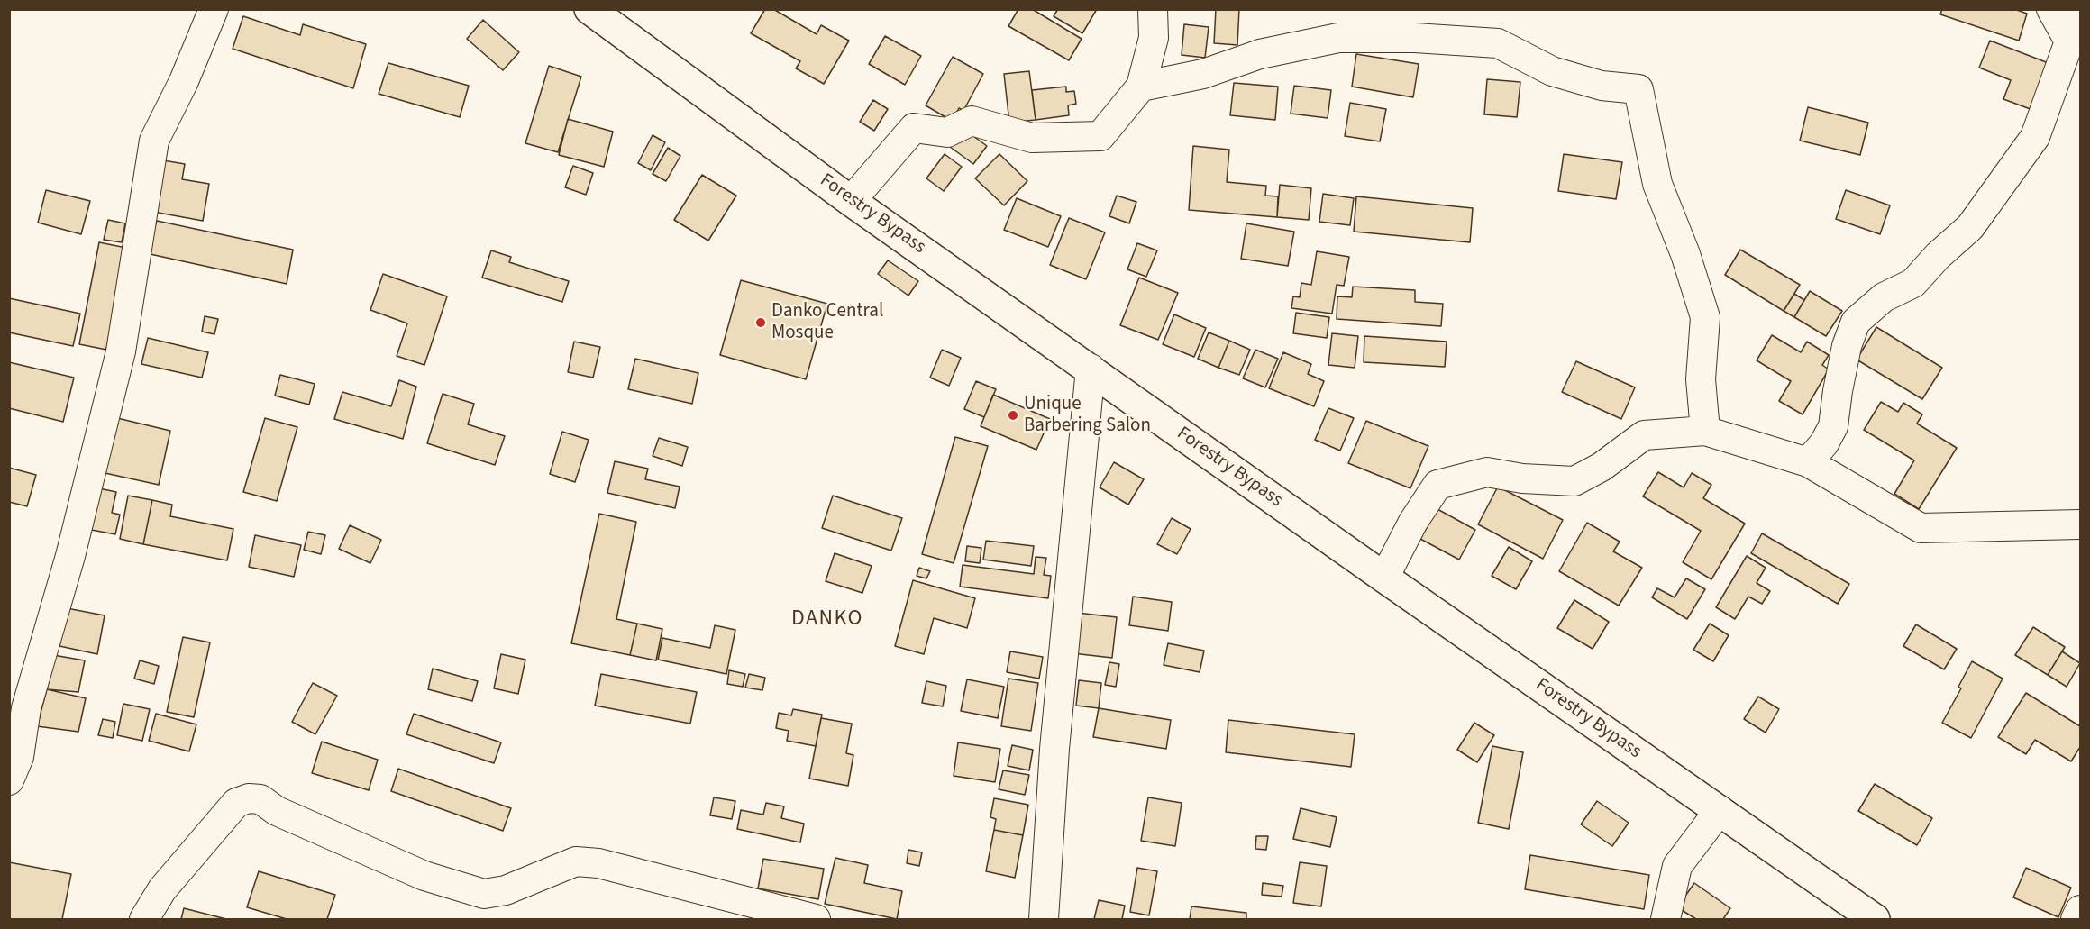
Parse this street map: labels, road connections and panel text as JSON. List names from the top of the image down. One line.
{"streets":{"street":["Forestry Bypass"]},"districts":["DANKO"],"places":["Danko Central Mosque","Unique Barbering Salon"]}
